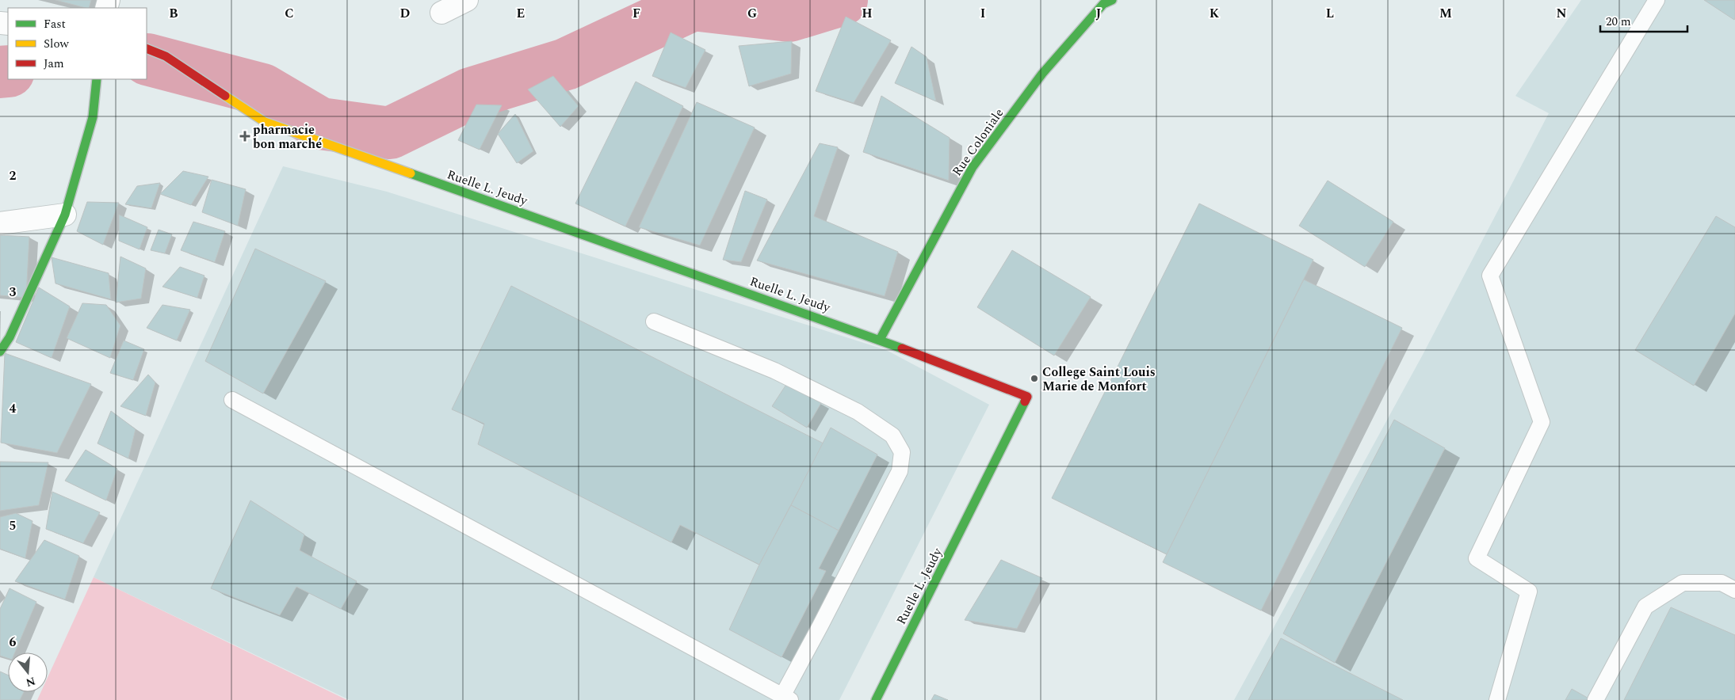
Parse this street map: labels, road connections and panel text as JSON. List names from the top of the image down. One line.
{"streets":{"street":["Rue Coloniale","Ruelle L. Jeudy"]},"crossings":[["Rue Coloniale","Ruelle L. Jeudy"]],"places":{"health":["pharmacie bon marché"],"other":["College Saint Louis Marie de Monfort"]},"legend":["Fast","Slow","Jam"],"scale_bar":"20 m","north":"bottom","grid":{"columns":["B","C","D","E","F","G","H","I","J","K","L","M","N"],"rows":["2","3","4","5","6"]}}
